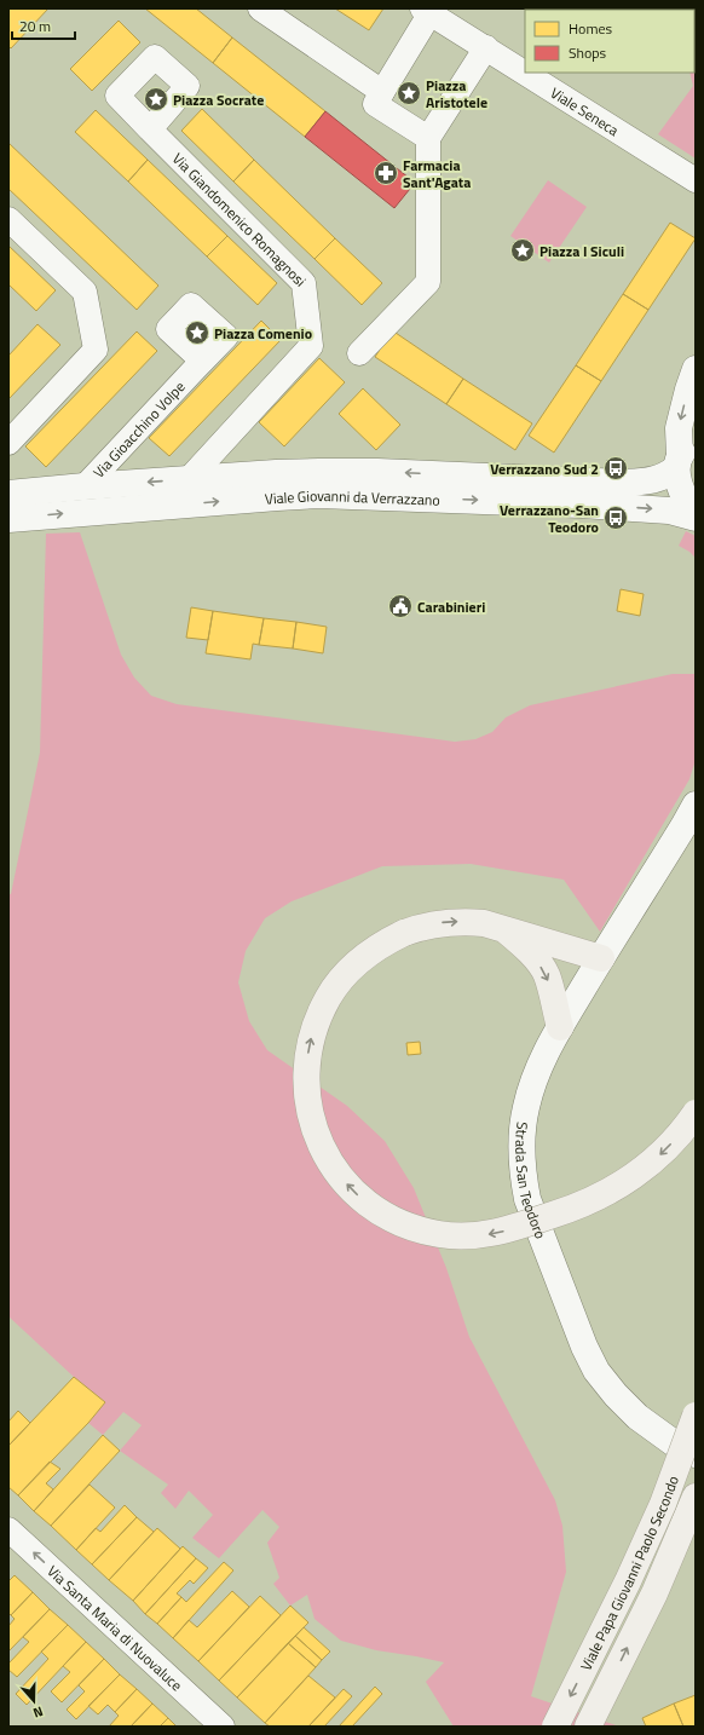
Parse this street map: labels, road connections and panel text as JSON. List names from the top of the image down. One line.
{"streets":{"main road":["Viale Giovanni da Verrazzano","Strada San Teodoro","Viale Papa Giovanni Paolo Secondo"],"street":["Viale Seneca","Via Giandomenico Romagnosi","Via Gioacchino Volpe","Via Santa Maria di Nuovaluce"]},"crossings":[["Via Giandomenico Romagnosi","Viale Giovanni da Verrazzano"],["Via Gioacchino Volpe","Viale Giovanni da Verrazzano"]],"one_way":["Via Santa Maria di Nuovaluce"],"places":{"place":["Piazza Aristotele","Piazza Socrate","Piazza I Siculi","Piazza Comenio"],"pharmacy":["Farmacia Sant'Agata"],"bus stop":["Verrazzano Sud 2","Verrazzano-San Teodoro"],"public building":["Carabinieri"]},"legend":["Homes","Shops"],"scale_bar":"20 m","north":"bottom"}
